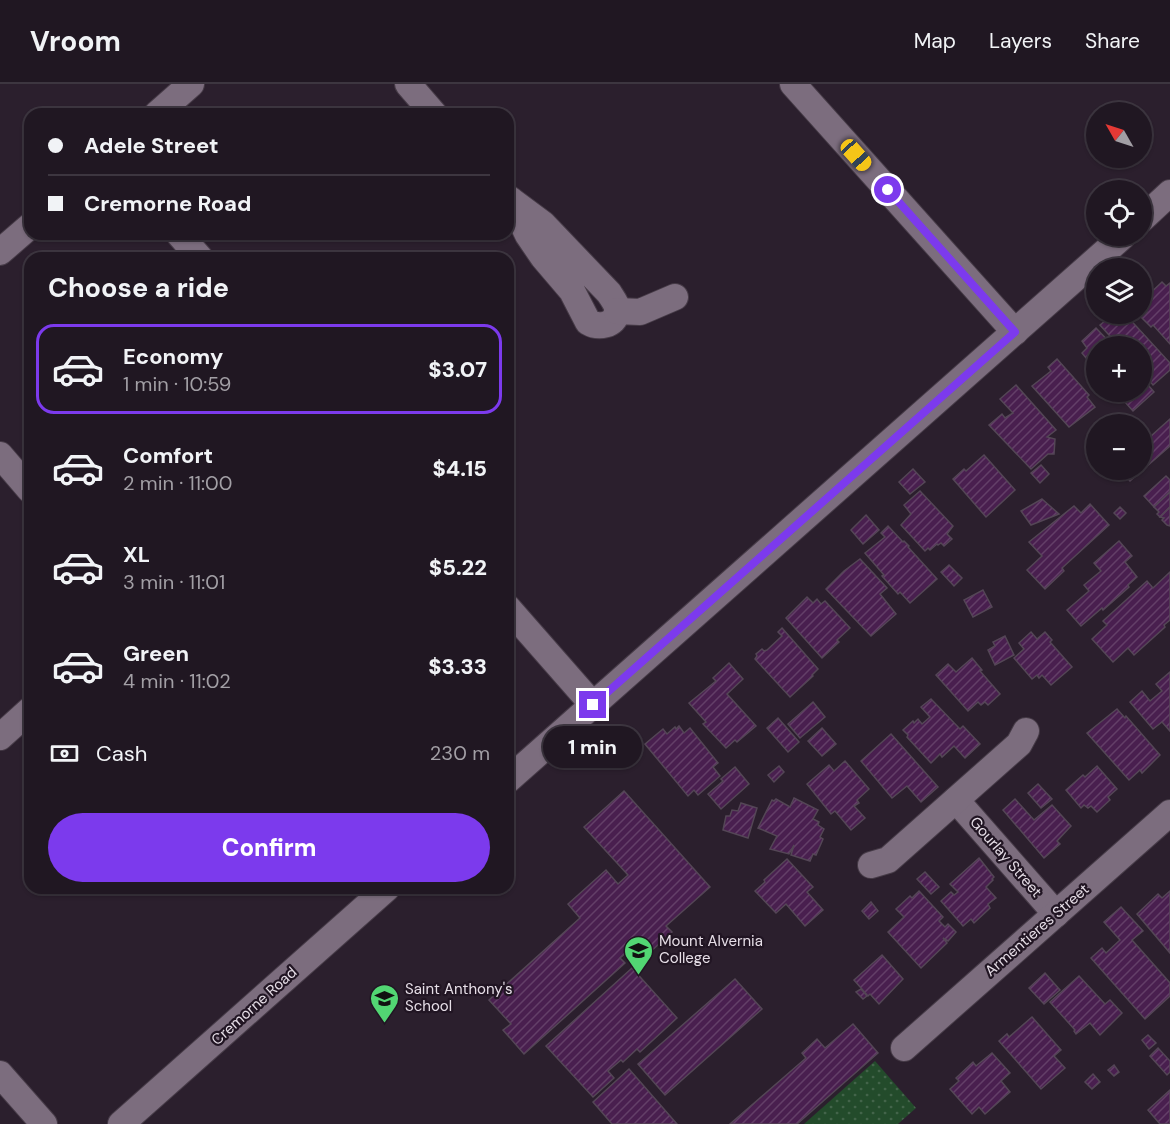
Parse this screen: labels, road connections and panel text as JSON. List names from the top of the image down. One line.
{"streets":{"street":["Gourlay Street","Armentieres Street","Cremorne Road"]},"crossings":[["Gourlay Street","Armentieres Street"]],"places":{"school or university":["Mount Alvernia College","Saint Anthony's School"]},"north":"top left","page":{"header":"Vroom","nav":["Map","Layers","Share"],"map_buttons":["+","−"],"banner":["Adele Street","Cremorne Road"],"heading":"Choose a ride","list":[{"name":"Economy","note":"1 min · 10:59","value":"$3.07"},{"name":"Comfort","note":"2 min · 11:00","value":"$4.15"},{"name":"XL","note":"3 min · 11:01","value":"$5.22"},{"name":"Green","note":"4 min · 11:02","value":"$3.33"}],"pay":["Cash","230 m"],"bubble":"1 min","buttons":"Confirm"}}
